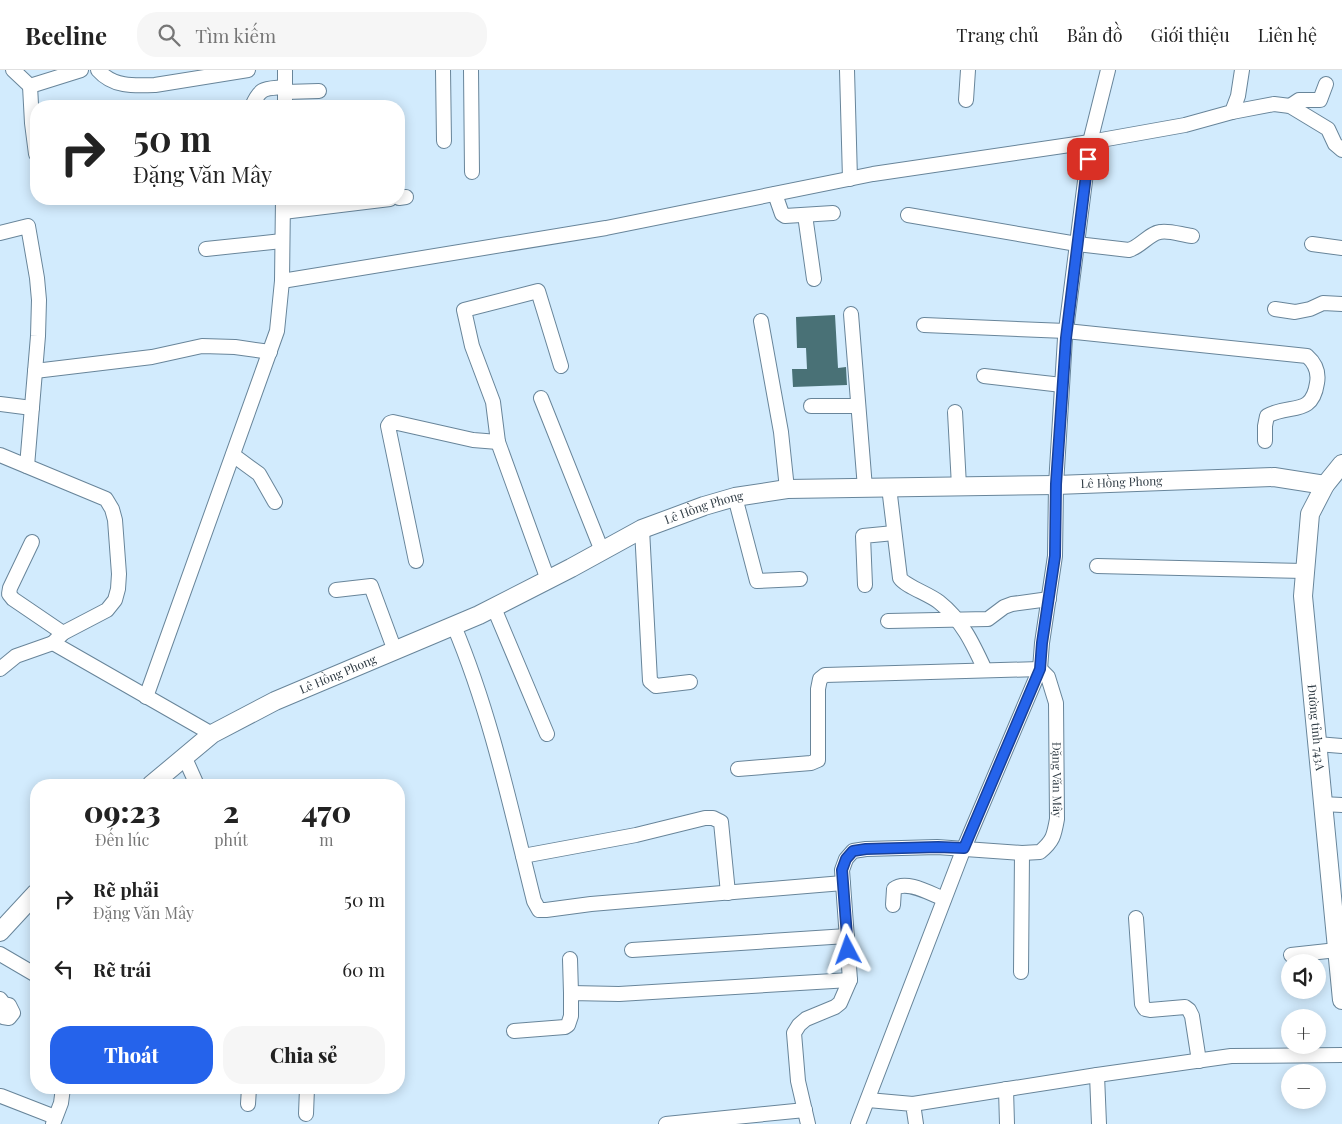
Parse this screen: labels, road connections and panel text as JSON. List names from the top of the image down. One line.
{"streets":{"main road":["Lê Hồng Phong","Đường tỉnh 743A"],"street":["Đặng Văn Mây"]},"crossings":[["Lê Hồng Phong","Đường tỉnh 743A"]],"page":{"header":"Beeline","search":"Tìm kiếm","nav":["Trang chủ","Bản đồ","Giới thiệu","Liên hệ"],"turn":["50 m","Đặng Văn Mây"],"eta":["09:23","Đến lúc","2","phút","470","m"],"list":[{"name":"Rẽ phải","note":"Đặng Văn Mây","value":"50 m"},{"name":"Rẽ trái","value":"60 m"}],"map_buttons":["+","−"],"buttons":["Thoát","Chia sẻ"]}}
